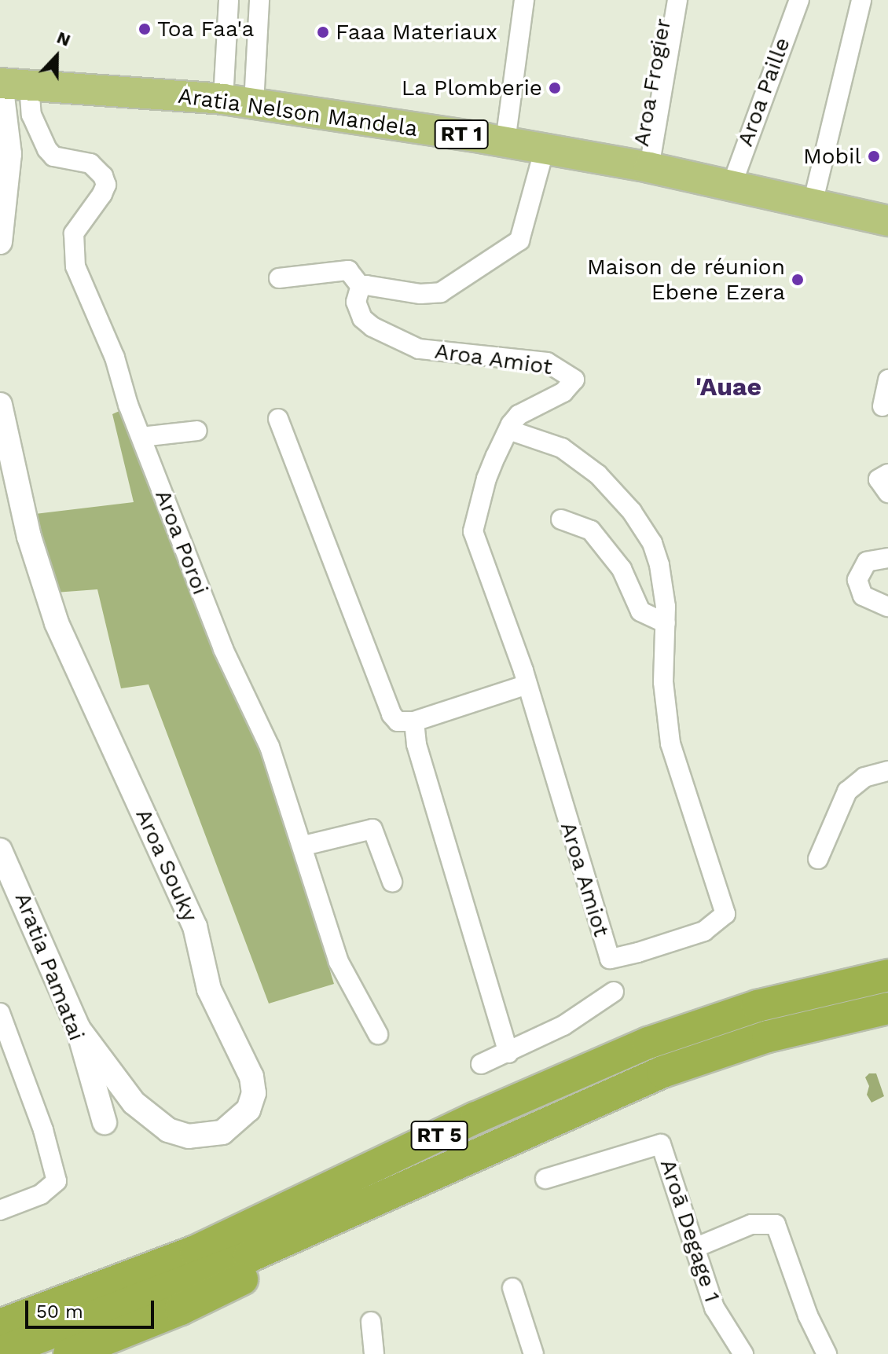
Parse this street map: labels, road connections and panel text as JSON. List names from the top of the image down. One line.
{"streets":{"highway":["RT 5"],"main road":["Aratia Nelson Mandela","RT 1"],"street":["Aroa Frogier","Aroa Paille","Aroa Amiot","Aroa Poroi","Aroa Souky","Aratia Pamatai","Aroā Degage 1"]},"crossings":[["Aroa Frogier","Aratia Nelson Mandela"],["Aroa Paille","Aratia Nelson Mandela"],["Aratia Nelson Mandela","Aroa Poroi"],["Aroa Souky","Aratia Pamatai"]],"districts":["'Auae"],"places":["Toa Faa'a","Faaa Materiaux","La Plomberie","Mobil","Maison de réunion Ebene Ezera"],"scale_bar":"50 m","north":"top"}
